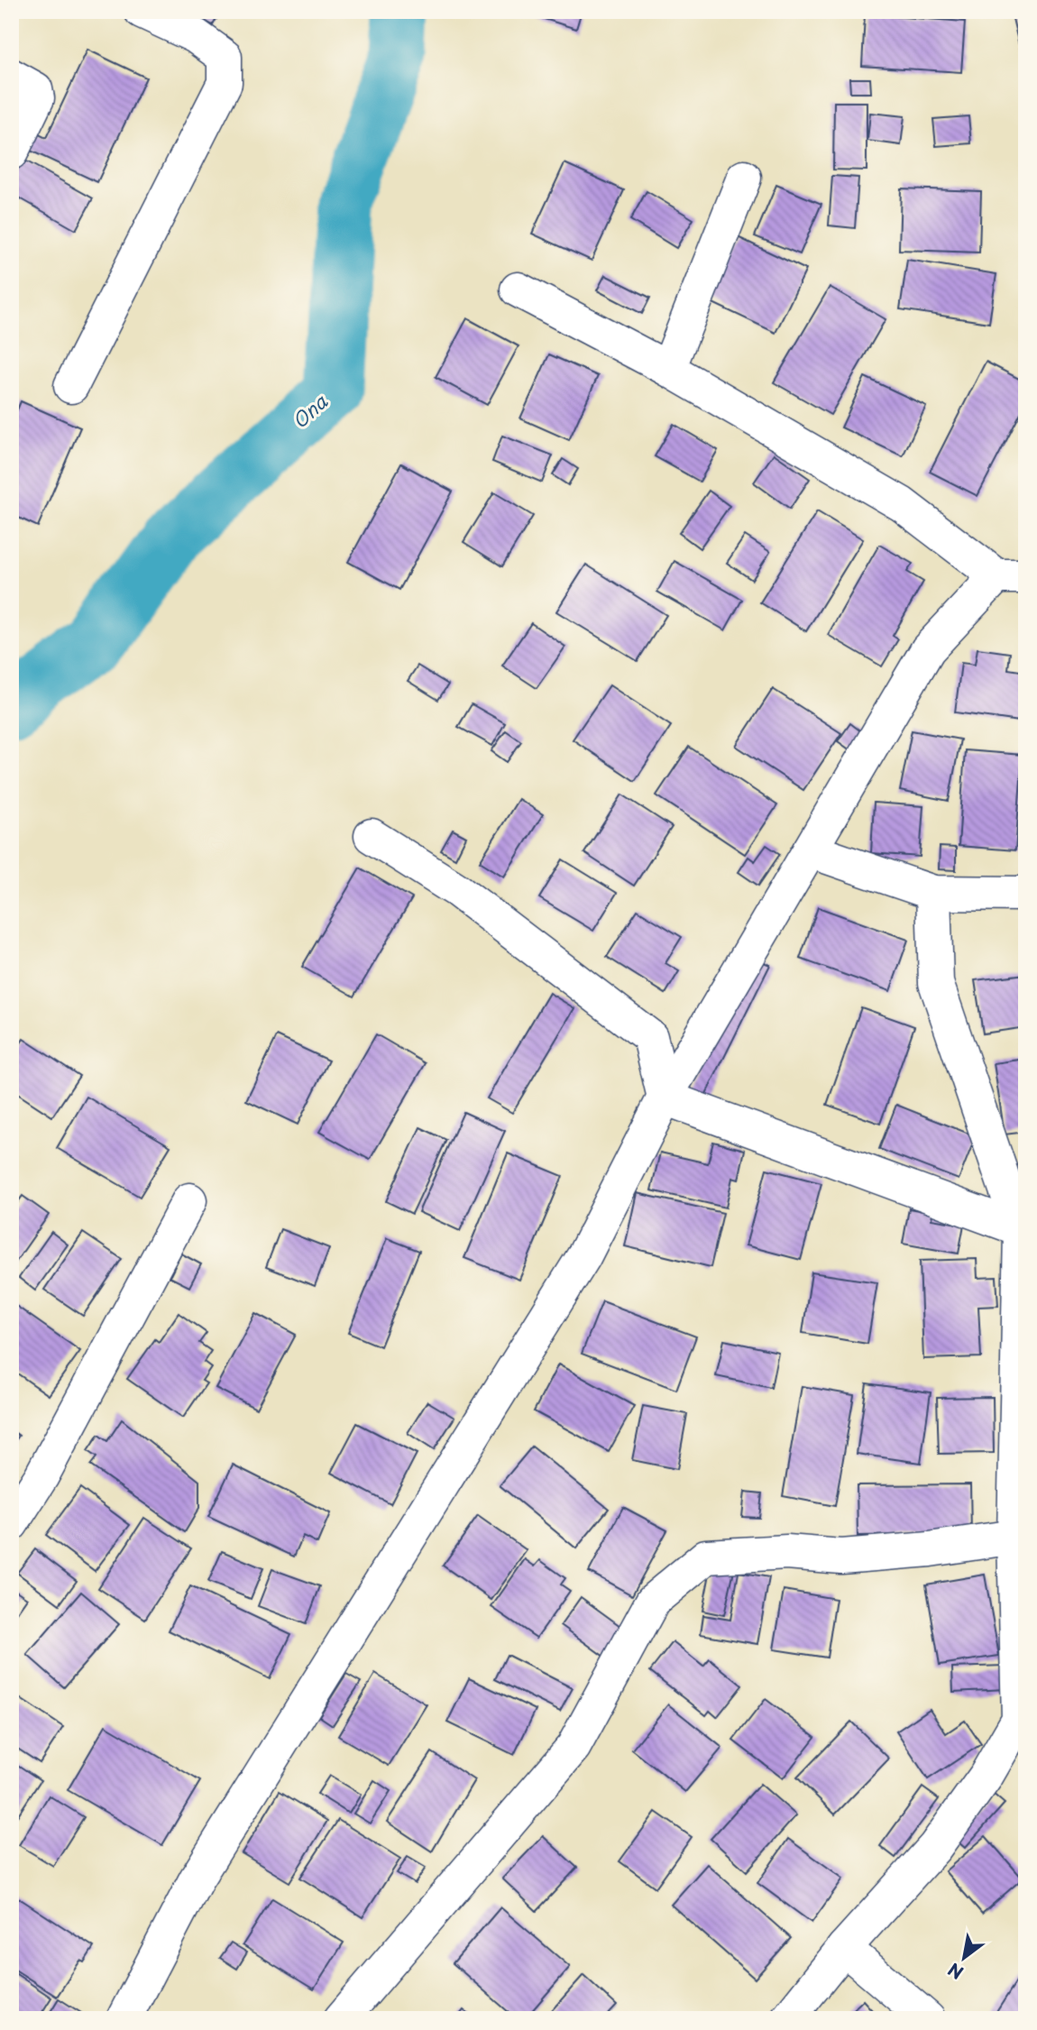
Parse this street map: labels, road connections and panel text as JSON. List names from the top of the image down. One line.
{"water":["Ona"],"north":"bottom left"}
